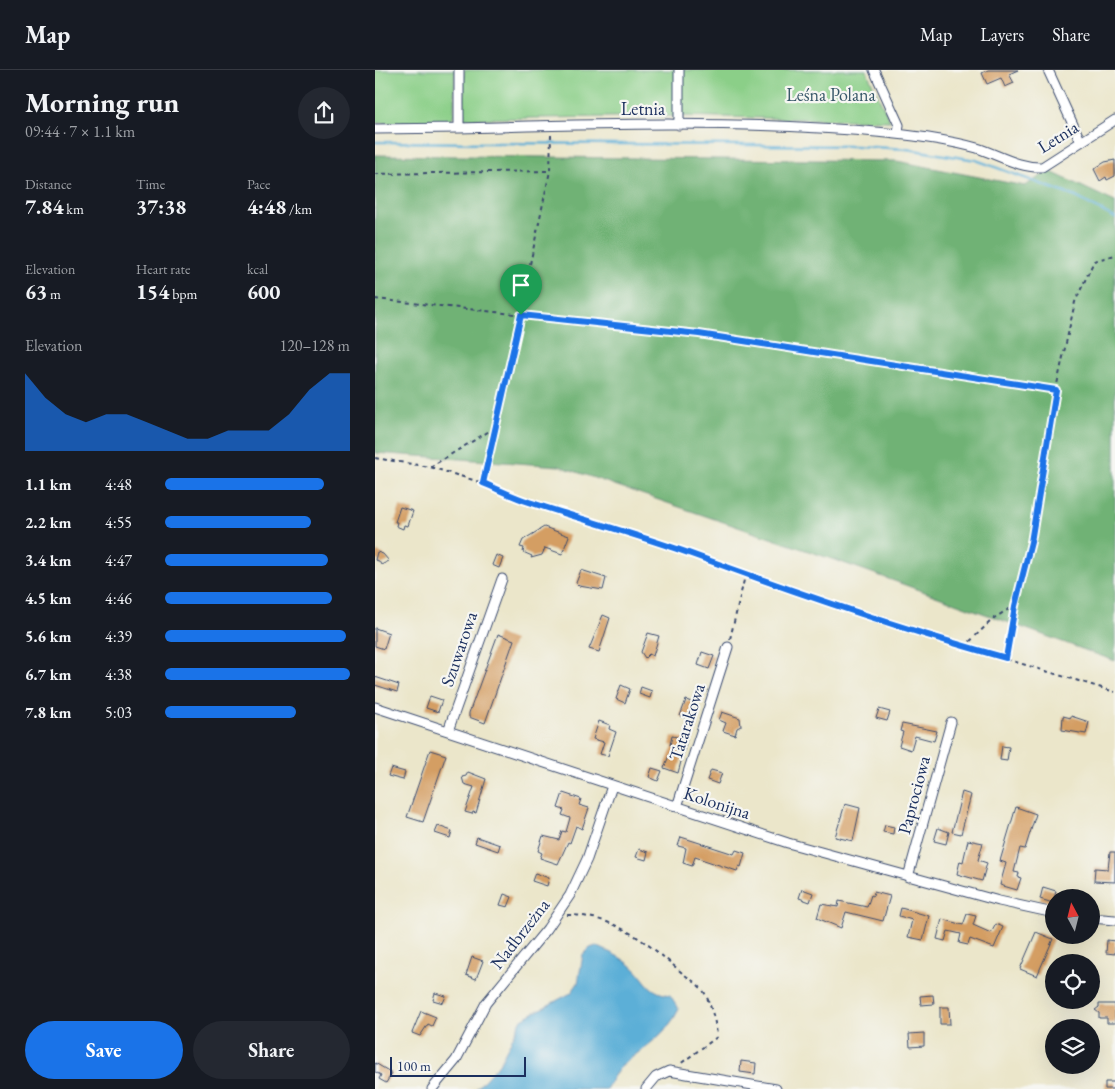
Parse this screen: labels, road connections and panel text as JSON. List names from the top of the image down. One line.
{"streets":{"street":["Letnia","Szuwarowa","Tatarakowa","Paprociowa","Kolonijna","Nadbrzeżna"]},"crossings":[["Szuwarowa","Kolonijna"],["Tatarakowa","Kolonijna"],["Paprociowa","Kolonijna"],["Kolonijna","Nadbrzeżna"]],"parks":["Leśna Polana"],"scale_bar":"100 m","north":"top","page":{"header":"Map","nav":["Map","Layers","Share"],"heading":["Morning run","09:44 · 7 × 1.1 km"],"stats":[["Distance","7.84 km"],["Time","37:38"],["Pace","4:48 /km"],["Elevation","63 m"],["Heart rate","154 bpm"],["kcal","600"]],"chart":["Elevation","120–128 m"],"list":[{"name":"1.1 km","note":"4:48"},{"name":"2.2 km","note":"4:55"},{"name":"3.4 km","note":"4:47"},{"name":"4.5 km","note":"4:46"},{"name":"5.6 km","note":"4:39"},{"name":"6.7 km","note":"4:38"},{"name":"7.8 km","note":"5:03"}],"buttons":["Save","Share"],"scale":"100 m"}}
